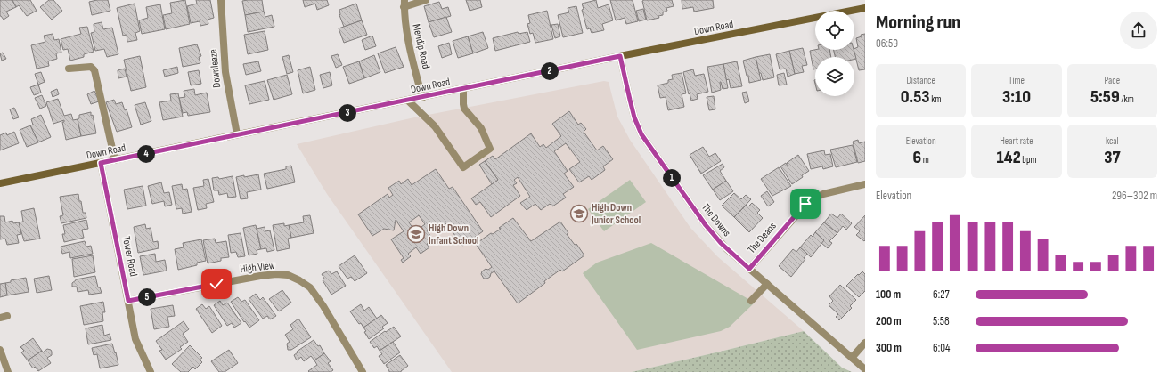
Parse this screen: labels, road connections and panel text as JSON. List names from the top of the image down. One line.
{"streets":{"street":["Down Road","Mendip Road","Downleaze","The Downs","The Deans","Tower Road","High View"]},"crossings":[["Down Road","Mendip Road"],["Down Road","Downleaze"],["Down Road","The Downs"],["Down Road","Tower Road"],["The Downs","The Deans"],["Tower Road","High View"]],"places":{"school or university":["High Down Junior School","High Down Infant School"]},"page":{"heading":["Morning run","06:59"],"stats":[["Distance","0.53 km"],["Time","3:10"],["Pace","5:59 /km"],["Elevation","6 m"],["Heart rate","142 bpm"],["kcal","37"]],"pins":["2","3","4","1","5"],"chart":["Elevation","296–302 m"],"list":[{"name":"100 m","note":"6:27"},{"name":"200 m","note":"5:58"},{"name":"300 m","note":"6:04"}]}}
